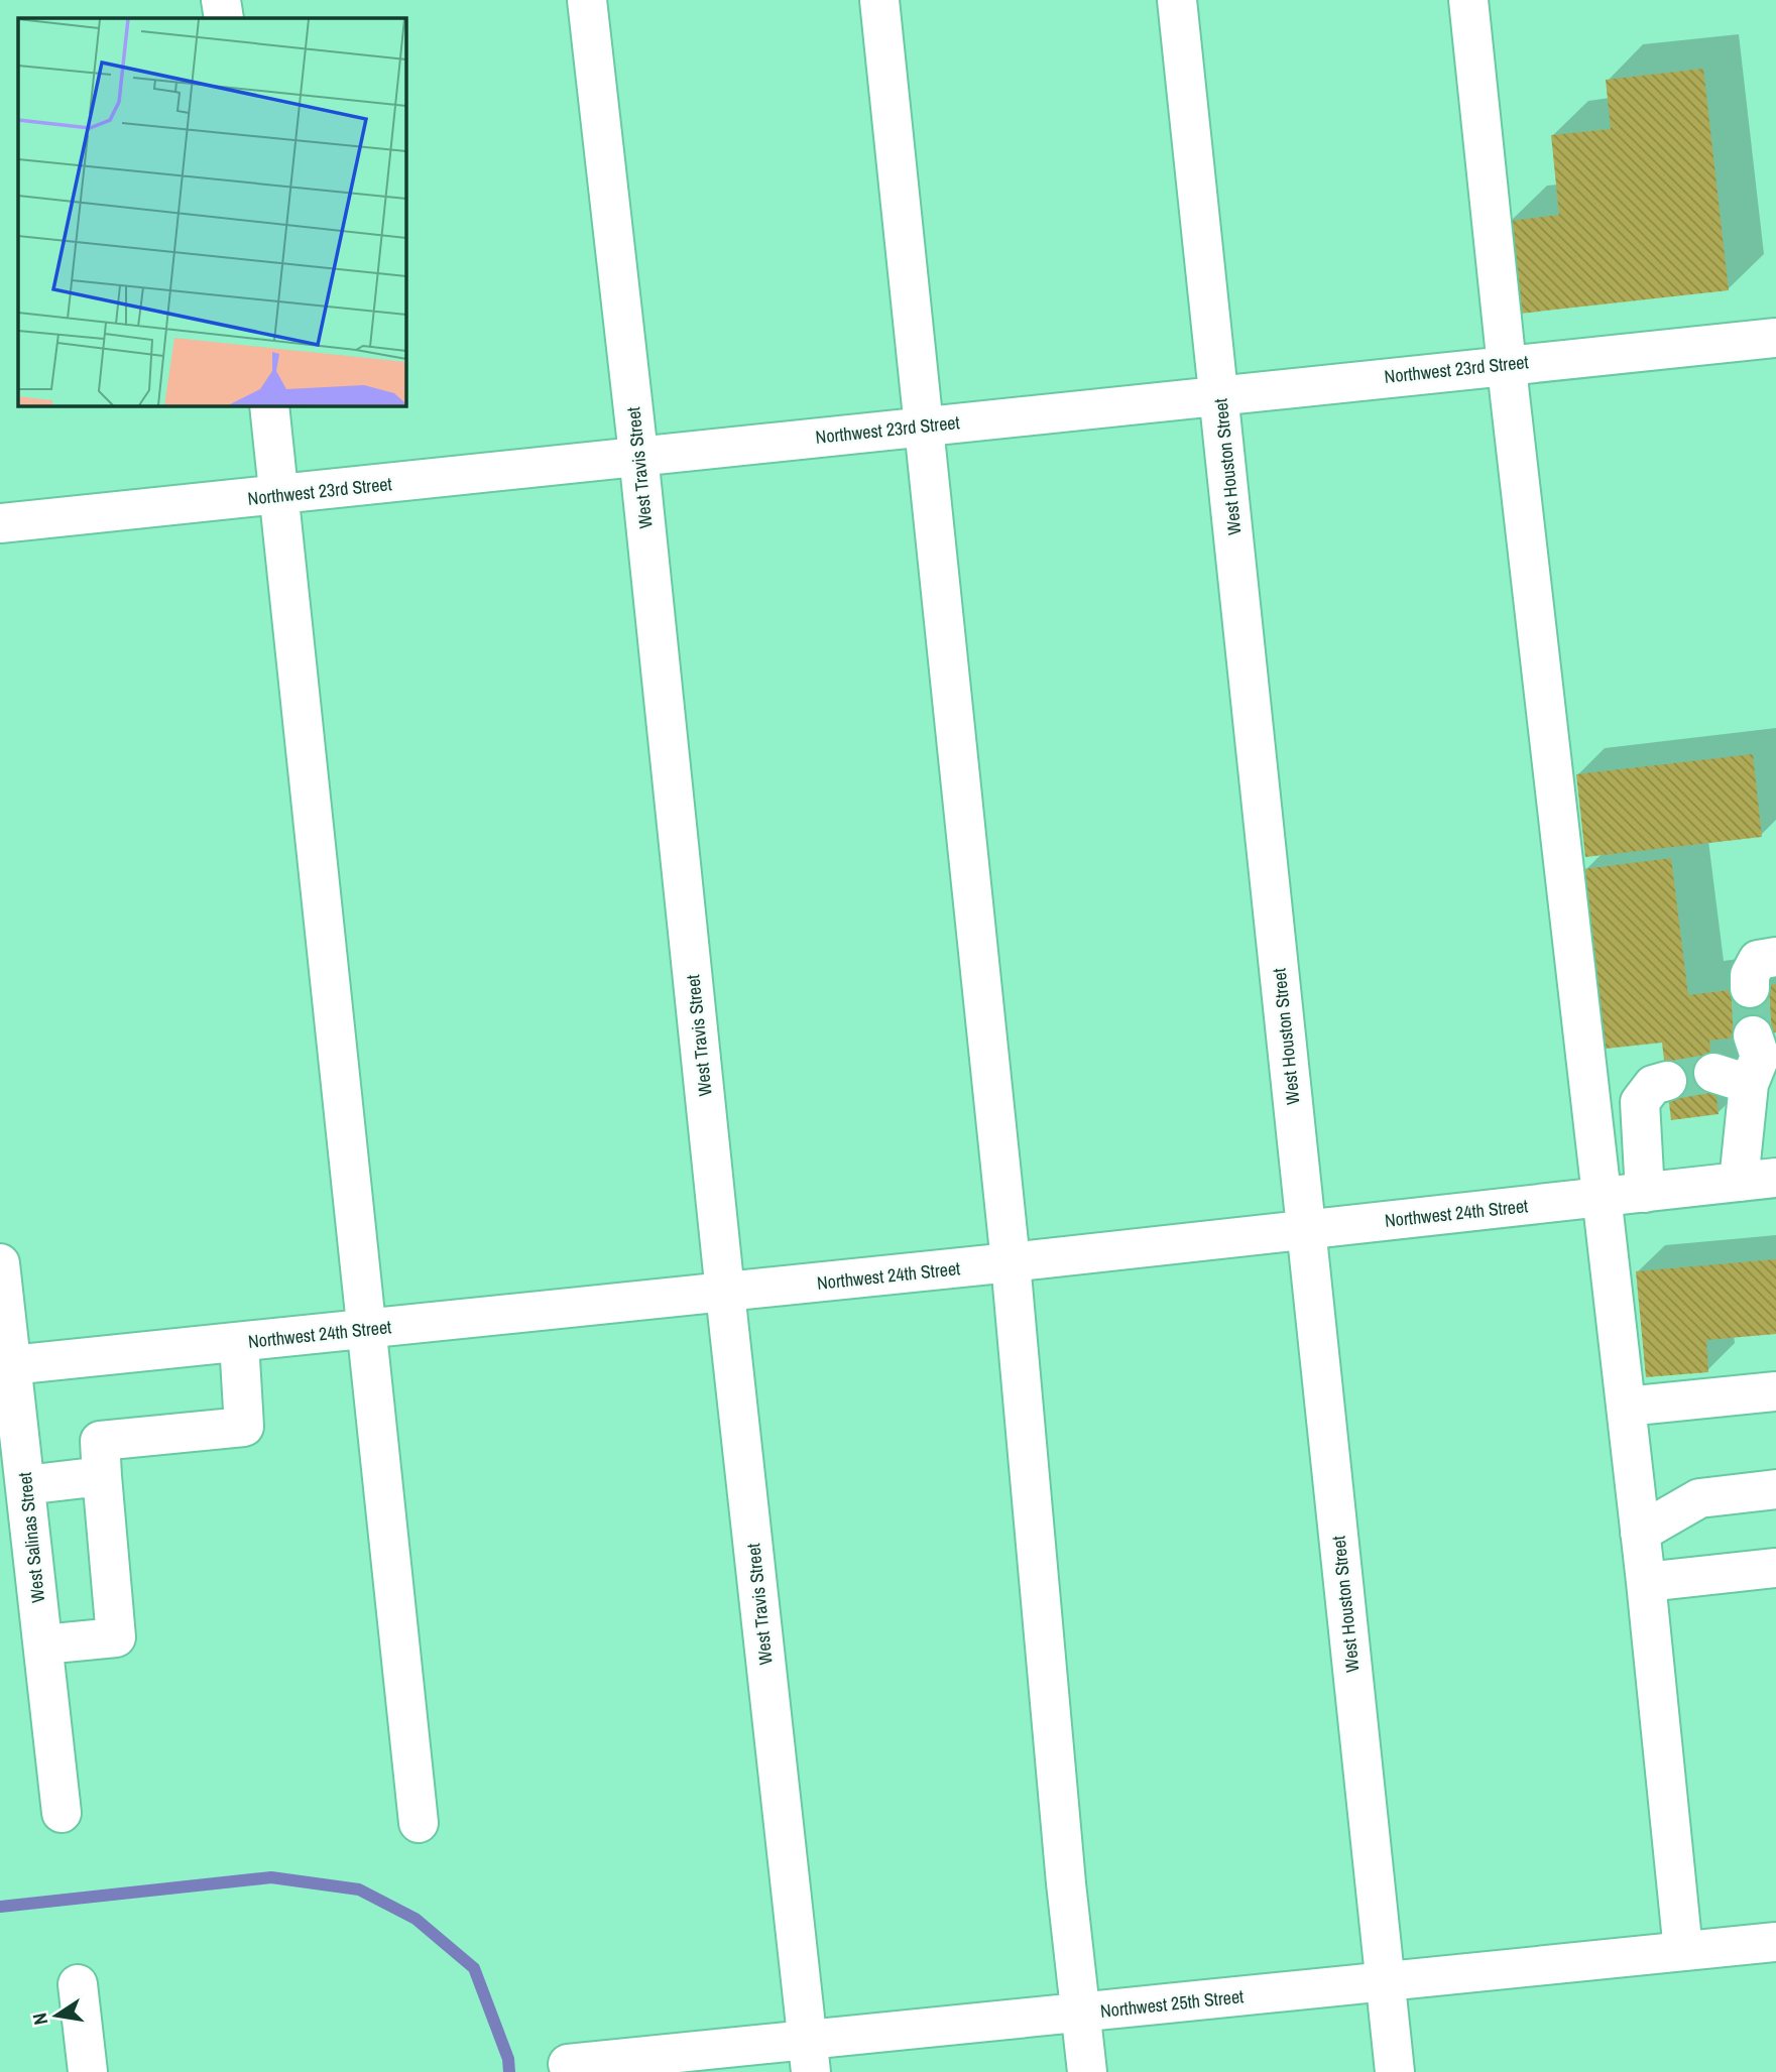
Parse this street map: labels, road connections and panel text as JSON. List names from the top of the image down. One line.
{"streets":{"street":["Northwest 23rd Street","West Houston Street","West Travis Street","Northwest 24th Street","West Salinas Street","Northwest 25th Street"]},"crossings":[["Northwest 23rd Street","West Houston Street"],["Northwest 23rd Street","West Travis Street"],["West Houston Street","Northwest 24th Street"],["West Houston Street","Northwest 25th Street"],["West Travis Street","Northwest 24th Street"],["West Travis Street","Northwest 25th Street"],["Northwest 24th Street","West Salinas Street"]],"north":"left"}
